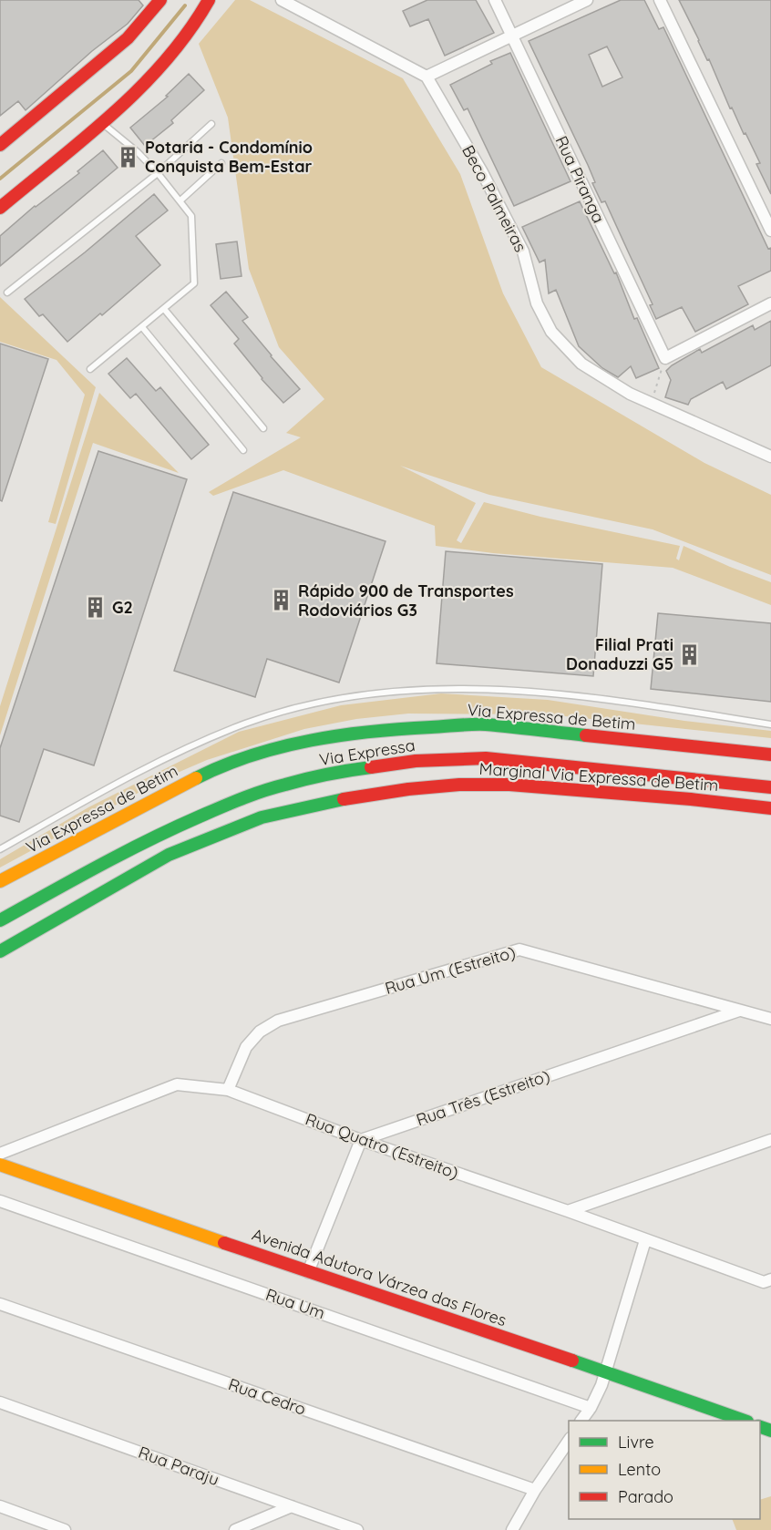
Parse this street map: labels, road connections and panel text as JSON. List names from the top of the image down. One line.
{"streets":{"main road":["Via Expressa de Betim","Via Expressa","Marginal Via Expressa de Betim","Avenida Adutora Várzea das Flores"],"street":["Rua Piranga","Beco Palmeiras","Rua Um (Estreito)","Rua Três (Estreito)","Rua Quatro (Estreito)","Rua Um","Rua Cedro","Rua Paraju"]},"crossings":[["Rua Um (Estreito)","Rua Três (Estreito)"],["Rua Um (Estreito)","Rua Quatro (Estreito)"],["Rua Três (Estreito)","Rua Quatro (Estreito)"]],"places":{"building":["Potaria - Condomínio Conquista Bem-Estar","Rápido 900 de Transportes Rodoviários G3","G2","Filial Prati Donaduzzi G5"]},"legend":["Livre","Lento","Parado"]}
